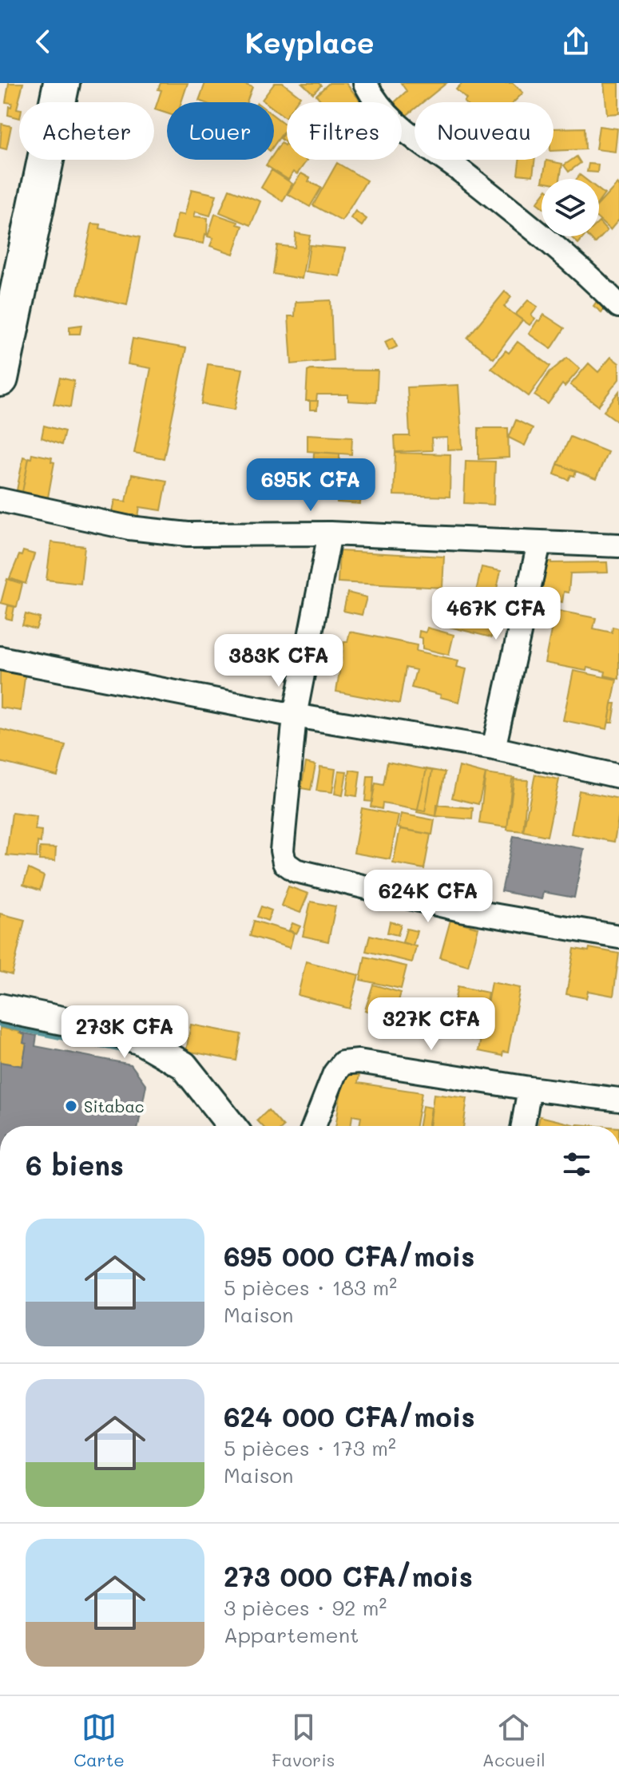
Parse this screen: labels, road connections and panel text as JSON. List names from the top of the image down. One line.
{"places":["Sitabac"],"page":{"header":"Keyplace","chip":["Acheter","Louer","Filtres","Nouveau"],"price":["695K CFA","467K CFA","383K CFA","624K CFA","327K CFA","273K CFA"],"heading":"6 biens","list":[{"name":"695 000 CFA/mois","note":"5 pièces · 183 m² · Maison"},{"name":"624 000 CFA/mois","note":"5 pièces · 173 m² · Maison"},{"name":"273 000 CFA/mois","note":"3 pièces · 92 m² · Appartement"}],"tabs":["Carte","Favoris","Accueil"]}}
